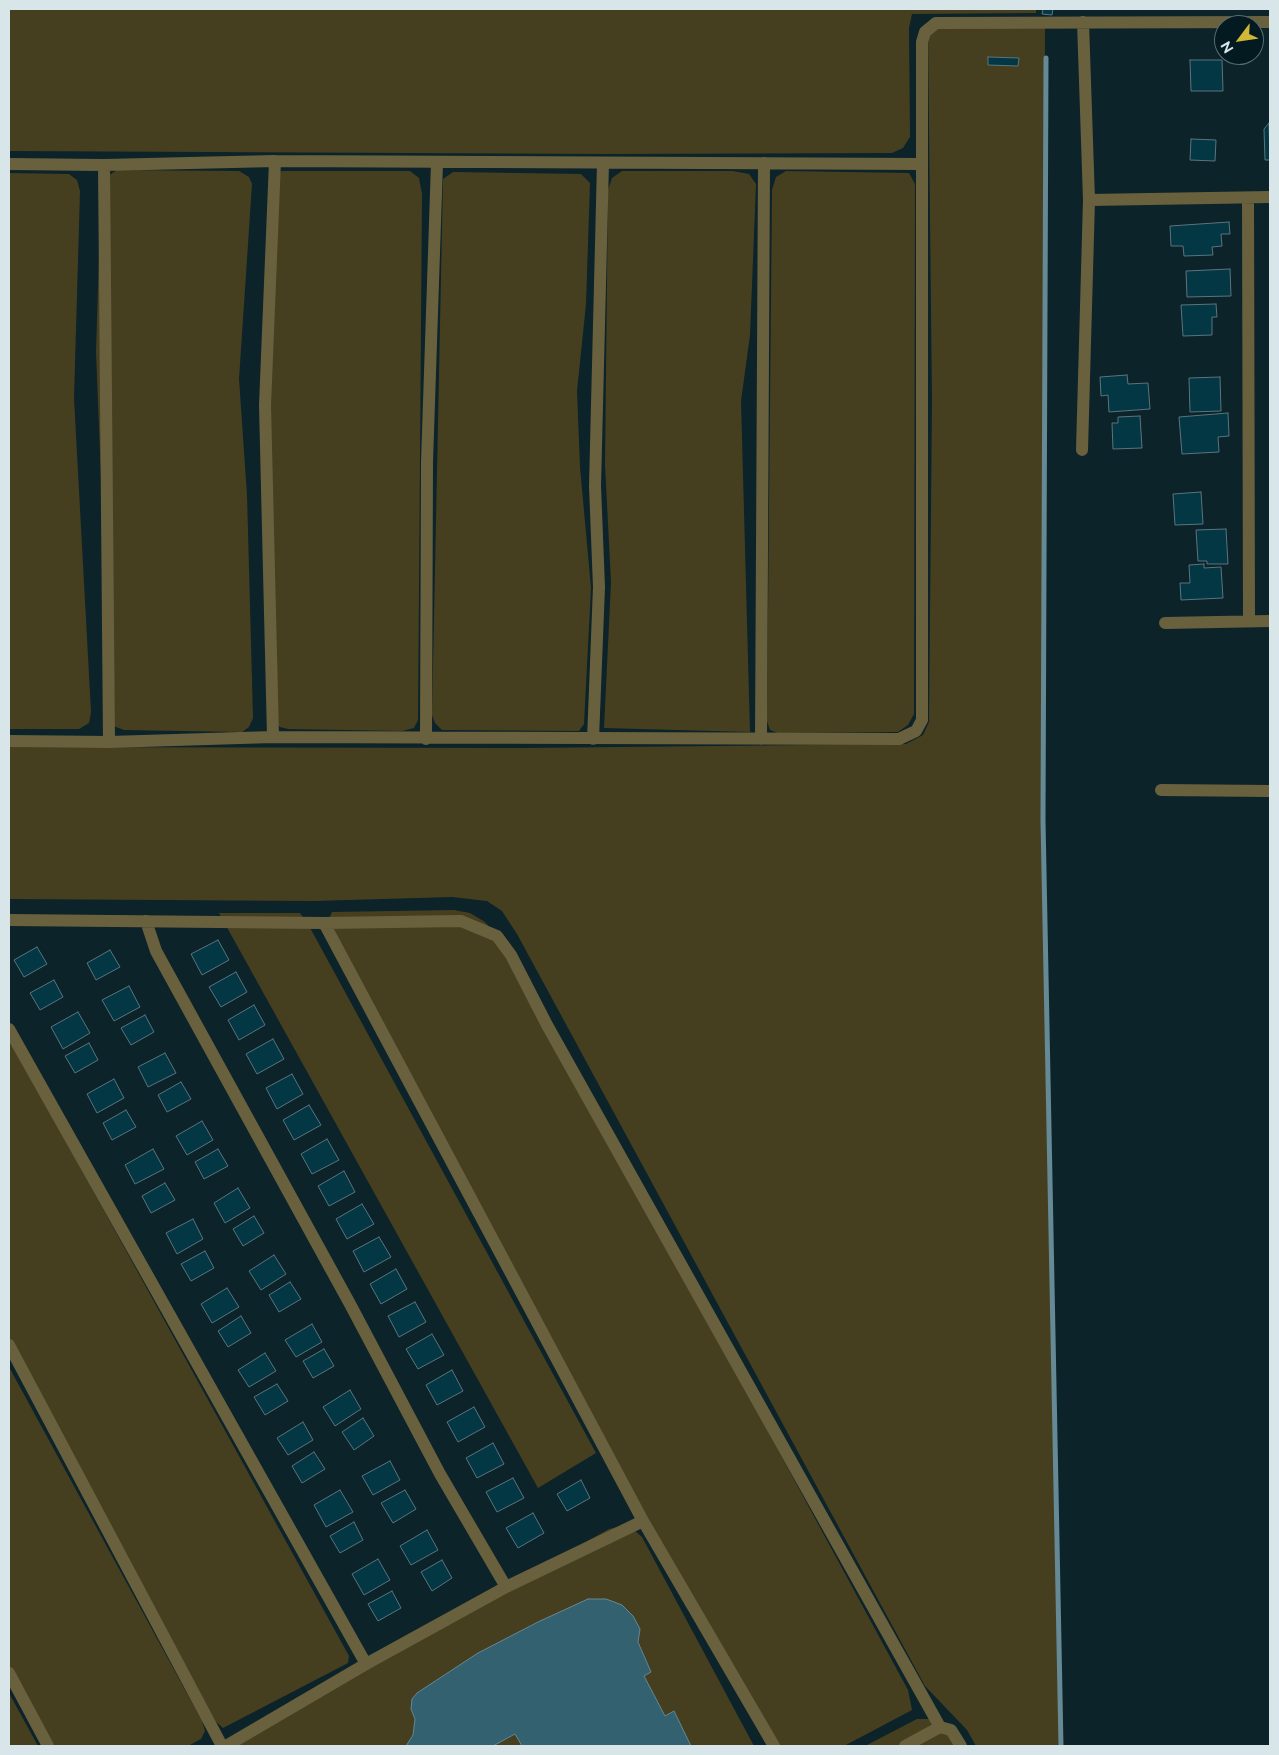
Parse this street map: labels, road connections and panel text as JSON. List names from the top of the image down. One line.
{"north":"bottom left"}
